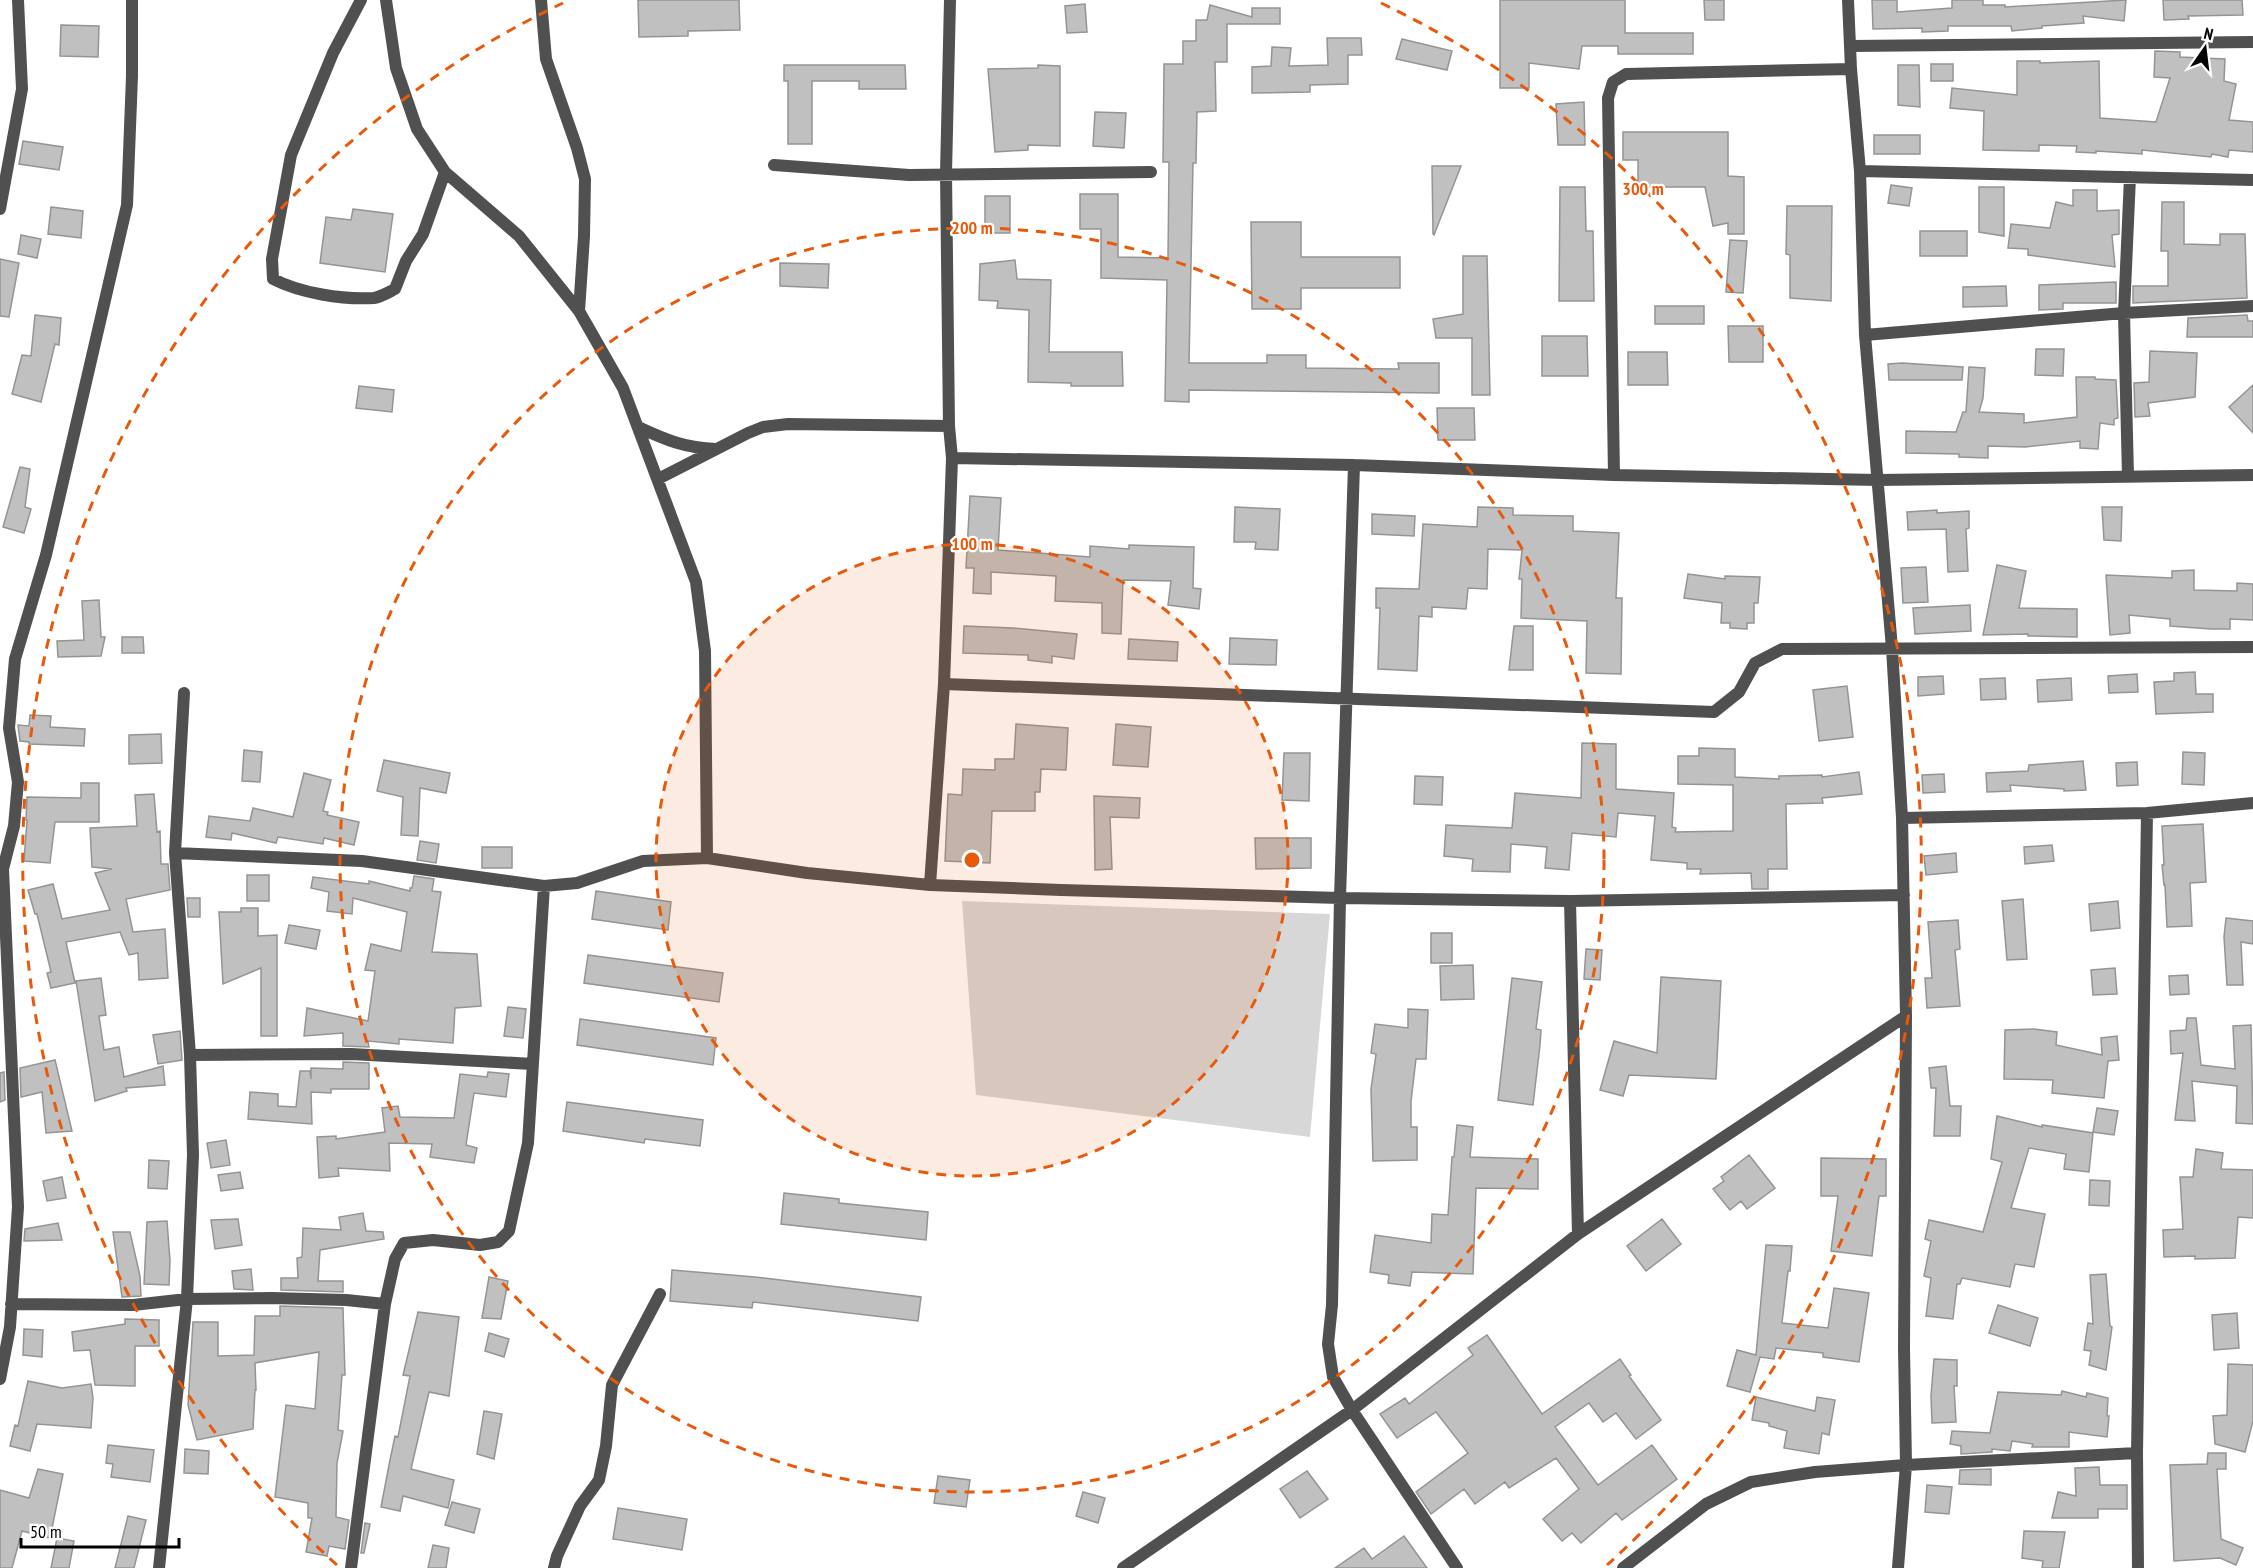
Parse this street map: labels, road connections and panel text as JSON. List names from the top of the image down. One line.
{"scale_bar":"50 m","north":"top","rings":["300 m","200 m","100 m"]}
